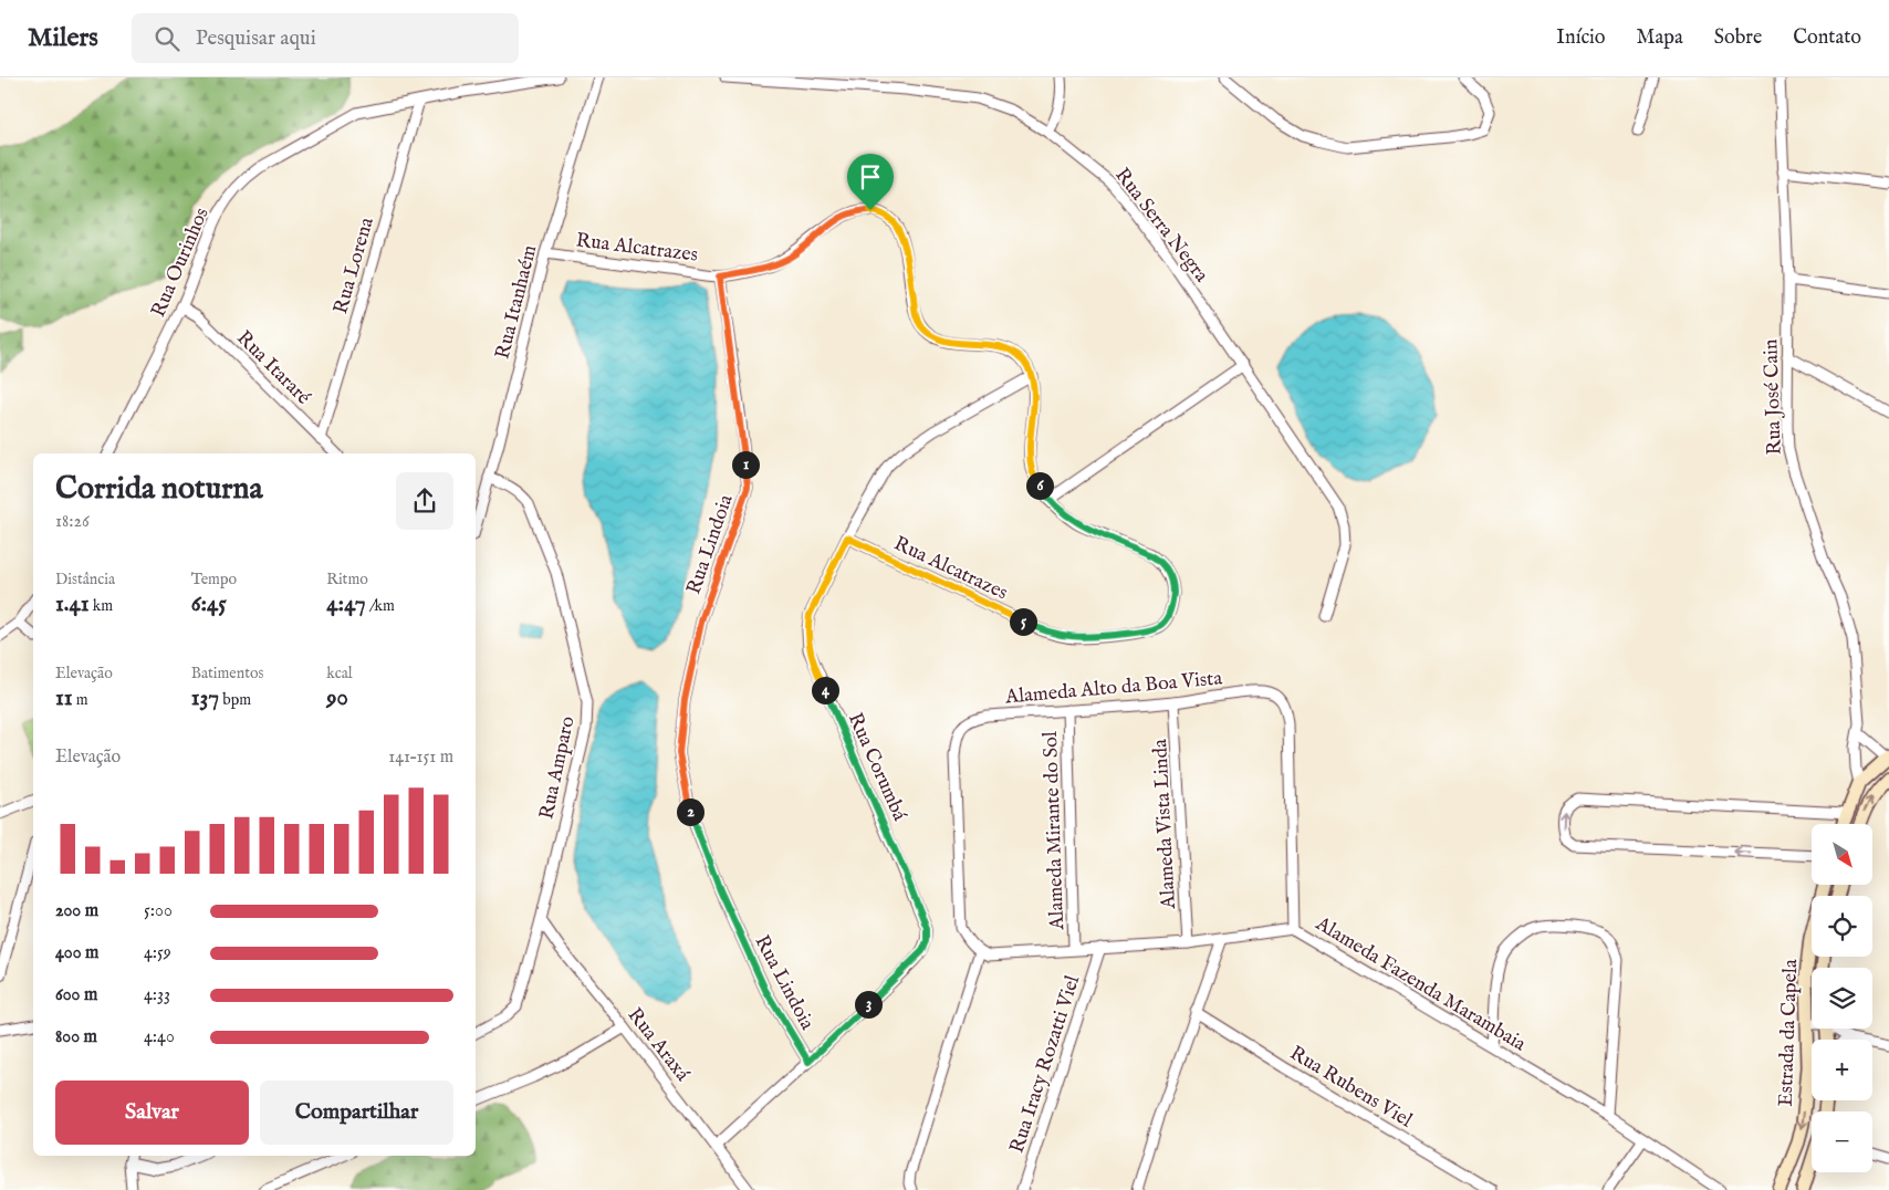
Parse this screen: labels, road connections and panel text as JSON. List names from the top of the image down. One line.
{"streets":{"main road":["Estrada da Capela"],"street":["Rua Serra Negra","Rua Alcatrazes","Rua Ourinhos","Rua Lorena","Rua Itanhaém","Rua Itararé","Rua José Cain","Rua Lindoia","Alameda Alto da Boa Vista","Rua Corumbá","Rua Amparo","Alameda Vista Linda","Alameda Mirante do Sol","Alameda Fazenda Marambaia","Rua Araxá","Rua Iracy Rozatti Viel","Rua Rubens Viel"]},"crossings":[["Rua Alcatrazes","Rua Itanhaém"],["Rua Alcatrazes","Rua Lindoia"],["Rua Alcatrazes","Rua Corumbá"],["Rua Ourinhos","Rua Lorena"],["Rua Ourinhos","Rua Itararé"],["Rua Lorena","Rua Itararé"],["Rua Itanhaém","Rua Amparo"],["Rua Lindoia","Rua Corumbá"],["Alameda Alto da Boa Vista","Alameda Vista Linda"],["Alameda Alto da Boa Vista","Alameda Mirante do Sol"],["Alameda Alto da Boa Vista","Alameda Fazenda Marambaia"],["Rua Corumbá","Rua Araxá"],["Rua Amparo","Rua Araxá"],["Alameda Vista Linda","Alameda Fazenda Marambaia"],["Alameda Mirante do Sol","Alameda Fazenda Marambaia"],["Alameda Fazenda Marambaia","Rua Iracy Rozatti Viel"]],"one_way":["Estrada da Capela"],"north":"bottom right","page":{"header":"Milers","search":"Pesquisar aqui","nav":["Início","Mapa","Sobre","Contato"],"pins":["1","6","5","4","2","3"],"heading":["Corrida noturna","18:26"],"stats":[["Distância","1.41 km"],["Tempo","6:45"],["Ritmo","4:47 /km"],["Elevação","11 m"],["Batimentos","137 bpm"],["kcal","90"]],"chart":["Elevação","141–151 m"],"map_buttons":["+","−"],"list":[{"name":"200 m","note":"5:00"},{"name":"400 m","note":"4:59"},{"name":"600 m","note":"4:33"},{"name":"800 m","note":"4:40"}],"buttons":["Salvar","Compartilhar"]}}
